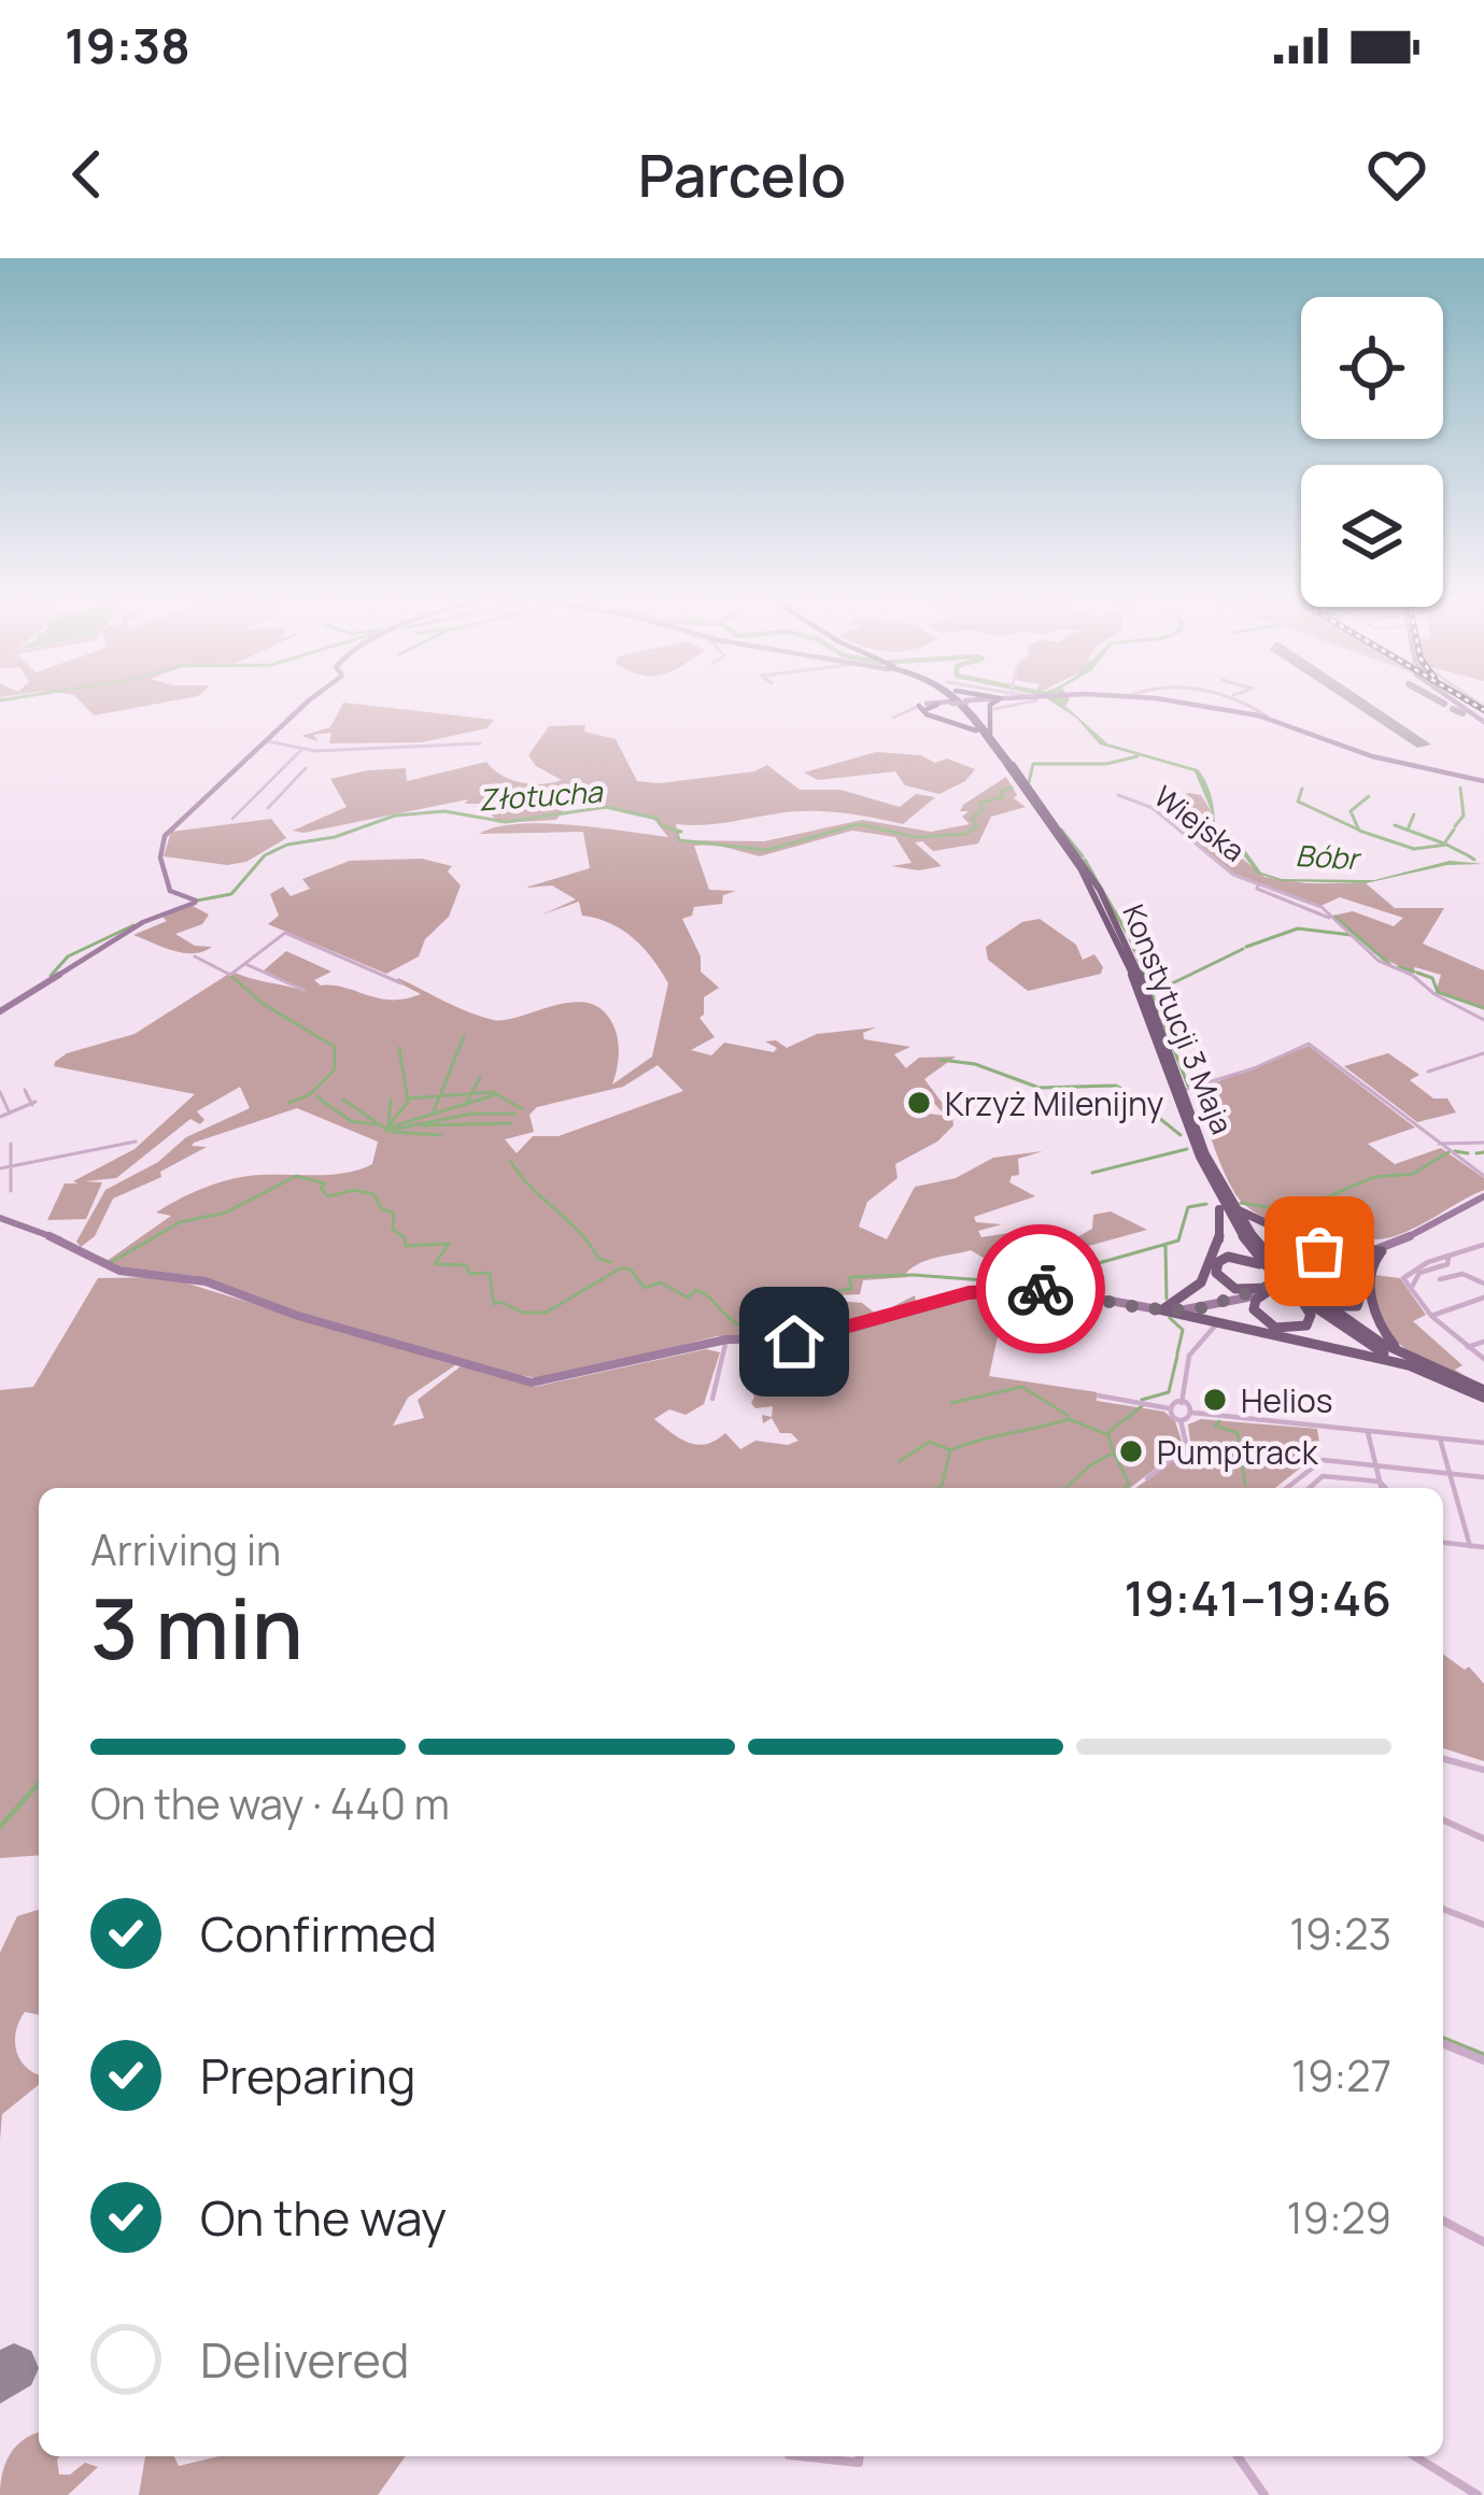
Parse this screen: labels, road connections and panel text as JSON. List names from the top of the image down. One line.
{"streets":{"main road":["Konstytucji 3 Maja"],"street":["Wiejska"]},"water":["Złotucha","Bóbr"],"places":["Krzyż Milenijny","Helios","Pumptrack"],"page":{"status":"19:38","header":"Parcelo","heading":["3 min","Arriving in","19:41–19:46"],"bar":"On the way · 440 m","list":[["Confirmed","19:23"],["Preparing","19:27"],["On the way","19:29"],"Delivered"]}}
